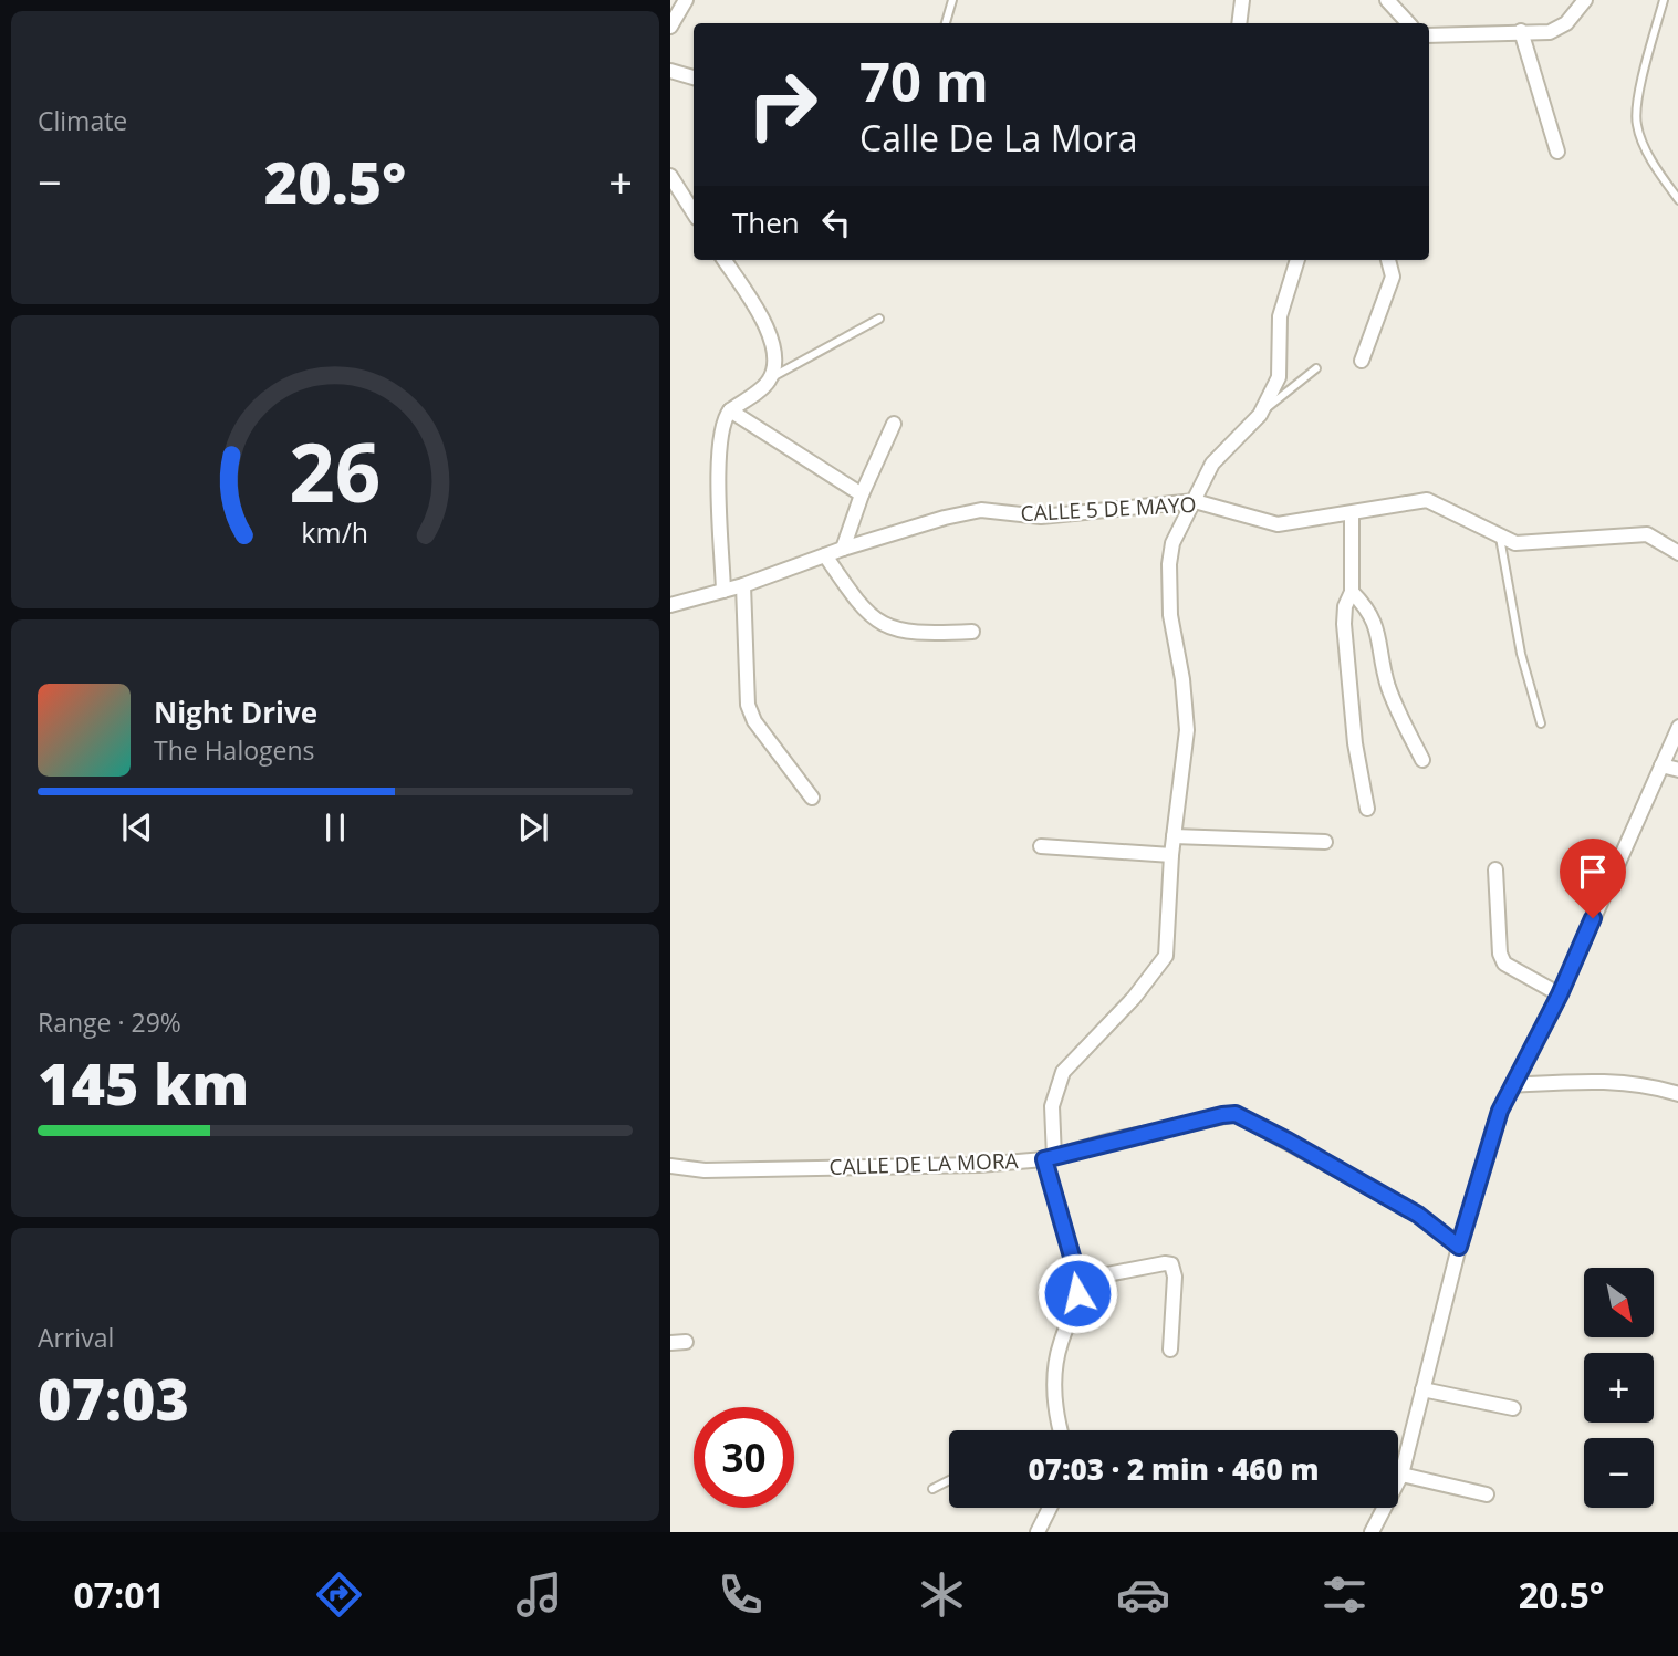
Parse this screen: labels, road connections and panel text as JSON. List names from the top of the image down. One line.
{"streets":{"street":["CALLE 5 DE MAYO","CALLE DE LA MORA"]},"north":"bottom right","page":{"tile":["Climate",["Range · 29%","145 km"],["Arrival","07:03"]],"turn":["70 m","Calle De La Mora"],"heat":["−","20.5°","+"],"then":"Then","song":["Night Drive","The Halogens"],"map_buttons":["+","−"],"limit":"30","trip":"07:03 · 2 min · 460 m","tabs":["07:01","20.5°"],"gauge":["26","km/h"]}}
